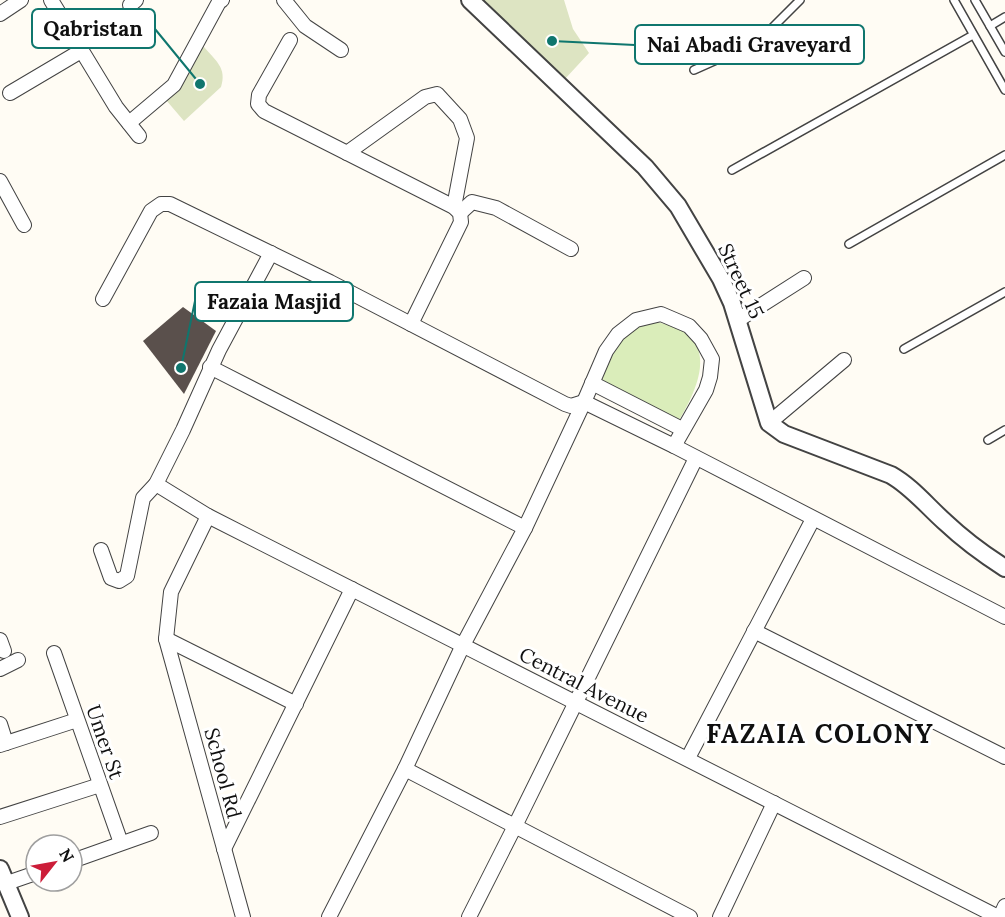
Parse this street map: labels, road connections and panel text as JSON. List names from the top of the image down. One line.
{"streets":{"street":["Street 15","Central Avenue","Umer St","School Rd"]},"districts":["FAZAIA COLONY"],"places":["Nai Abadi Graveyard","Qabristan","Fazaia Masjid"],"north":"top right"}
